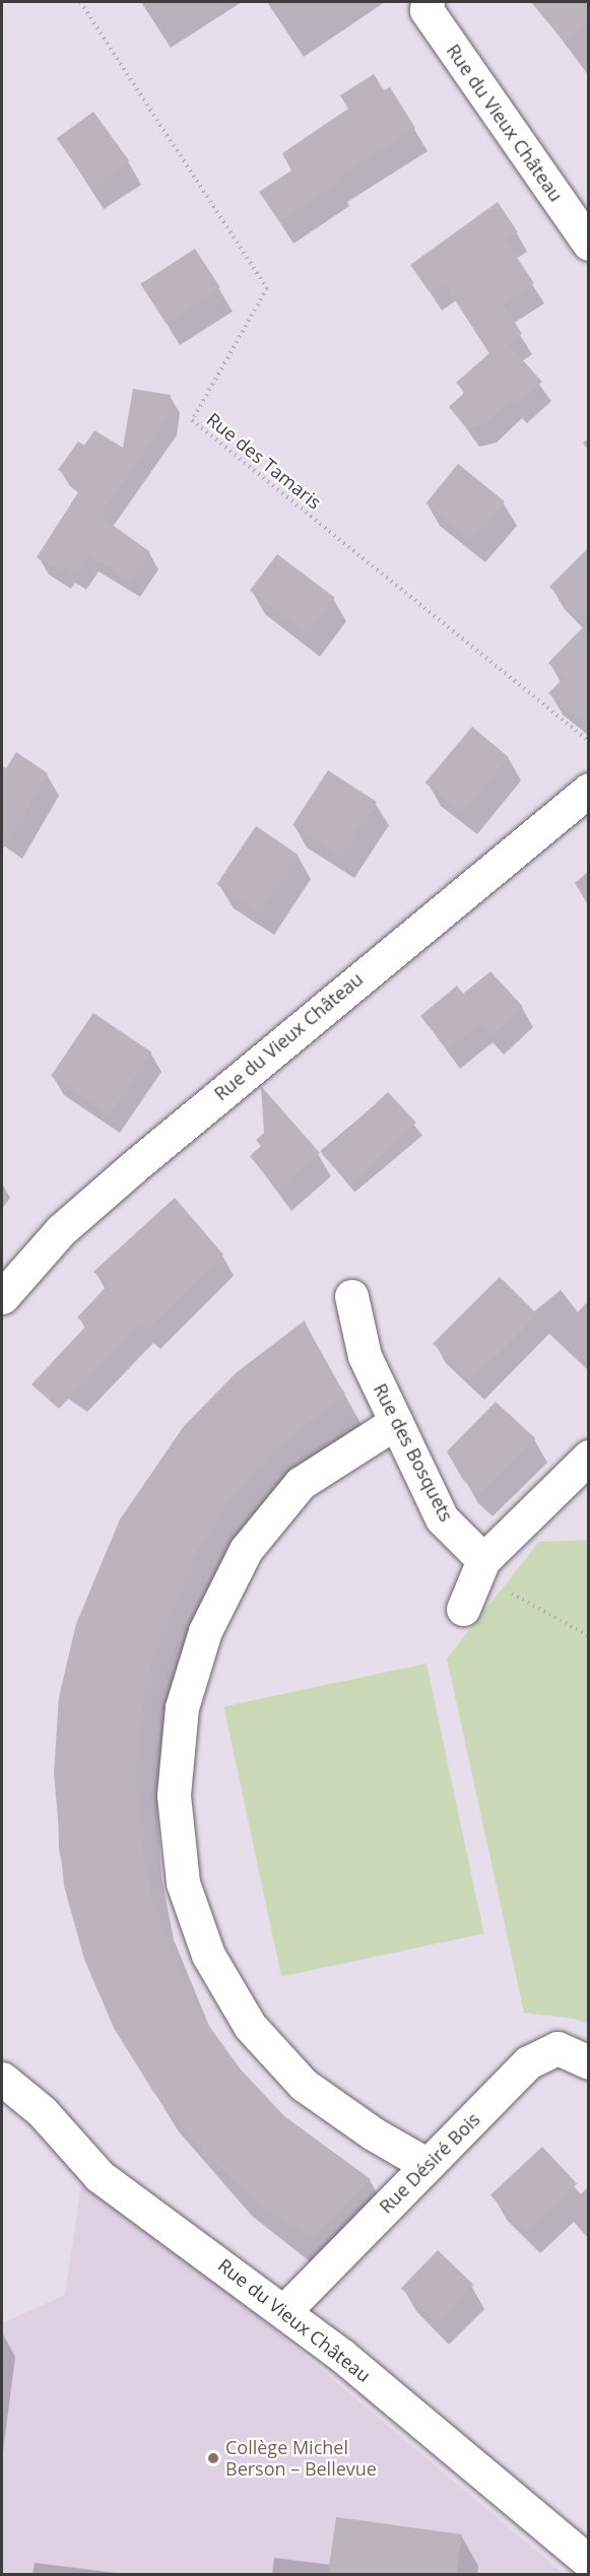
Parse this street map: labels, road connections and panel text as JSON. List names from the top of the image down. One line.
{"streets":{"street":["Rue du Vieux Château","Rue des Bosquets","Rue Désiré Bois"],"path":["Rue des Tamaris"]},"crossings":[["Rue du Vieux Château","Rue Désiré Bois"]],"places":["Collège Michel Berson – Bellevue"]}
